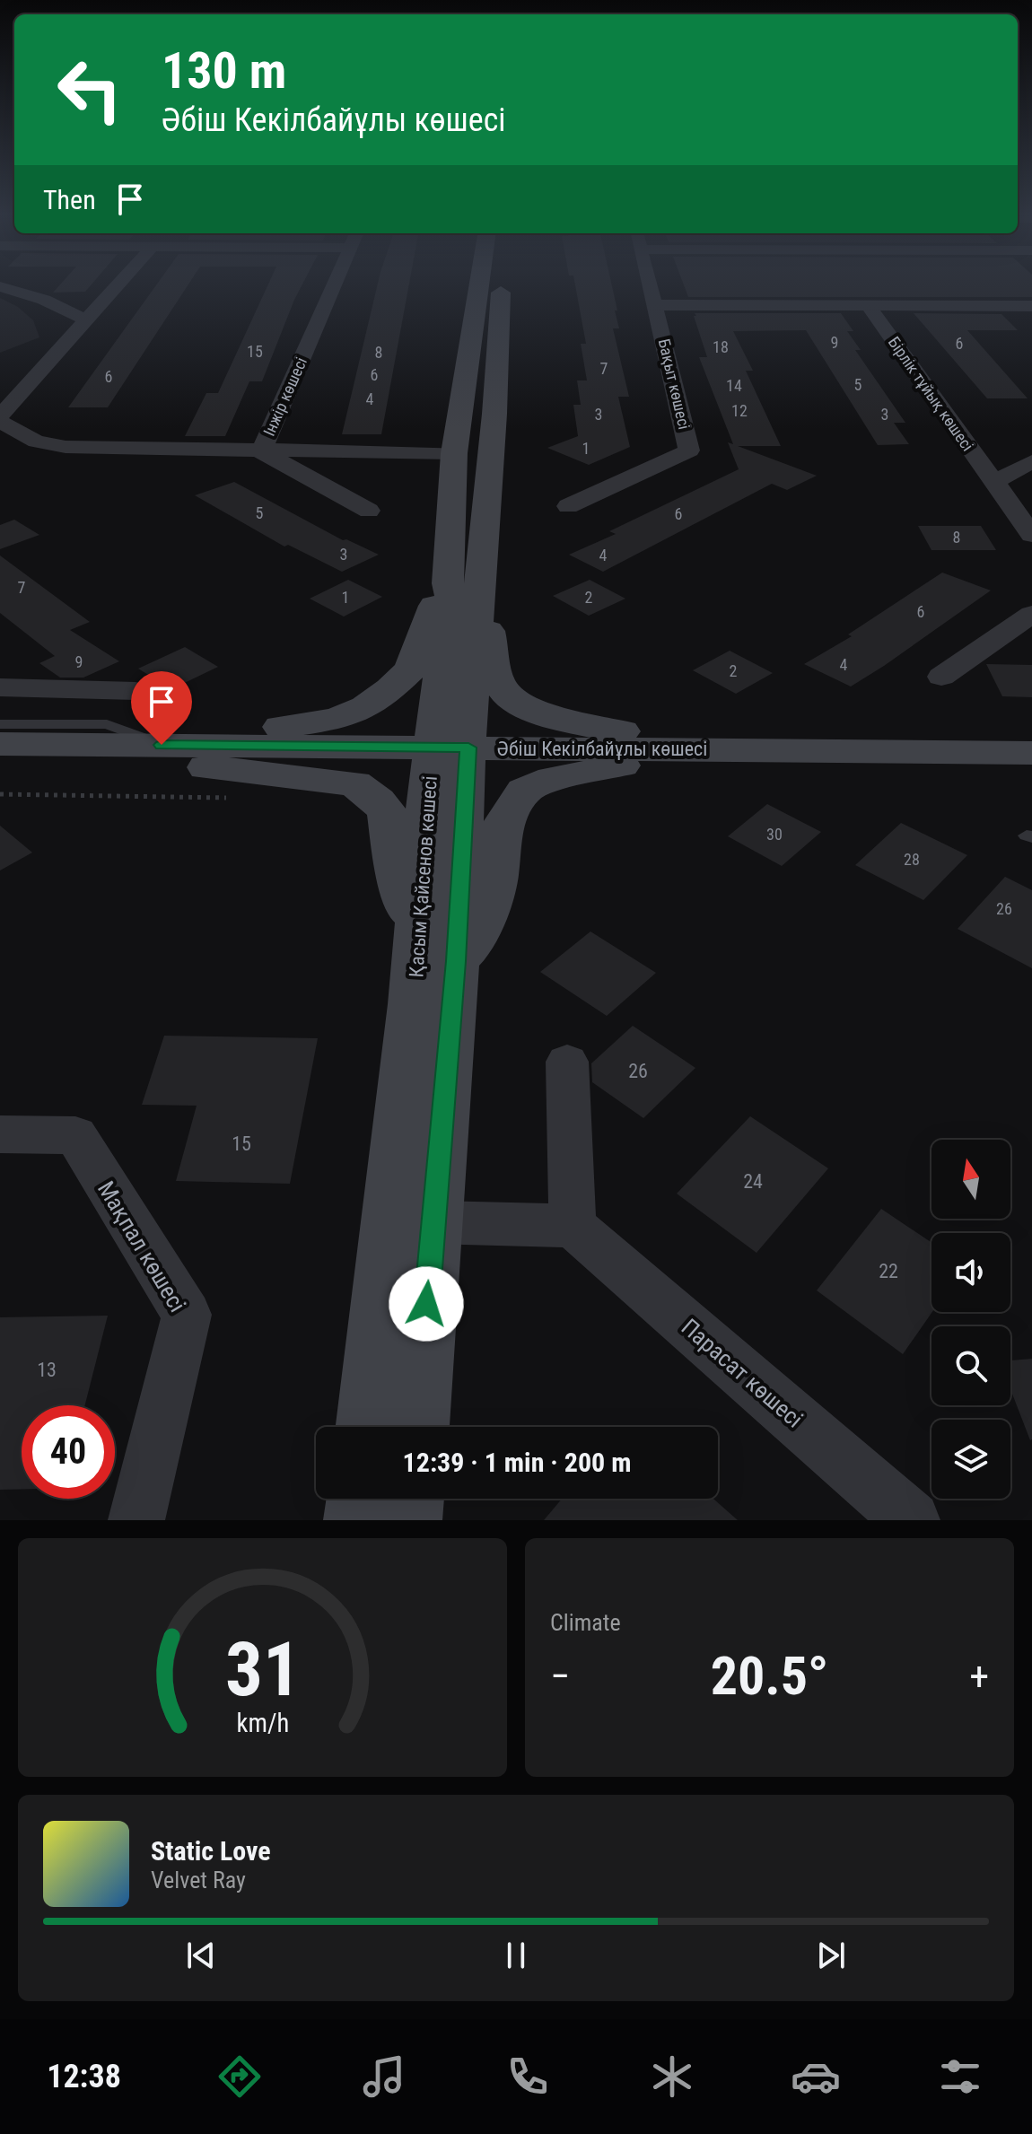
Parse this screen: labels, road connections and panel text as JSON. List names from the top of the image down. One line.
{"streets":{"street":["Бақыт көшесі","Бірлік тұйық көшесі","Інжір көшесі","Әбіш Кекілбайұлы көшесі","Қасым Қайсенов көшесі","Мақпал көшесі","Парасат көшесі"]},"crossings":[["Әбіш Кекілбайұлы көшесі","Қасым Қайсенов көшесі"]],"house_numbers":["9","6","18","15","8","7","6","6","5","14","4","12","3","3","1","5","6","8","3","4","7","1","2","6","9","4","2","30","28","26","26","15","24","22","13"],"north":"top","page":{"turn":["130 m","Әбіш Кекілбайұлы көшесі"],"then":"Then","limit":"40","trip":"12:39 · 1 min · 200 m","tile":"Climate","heat":["−","20.5°","+"],"song":["Static Love","Velvet Ray"],"tabs":"12:38","gauge":["31","km/h"]}}
